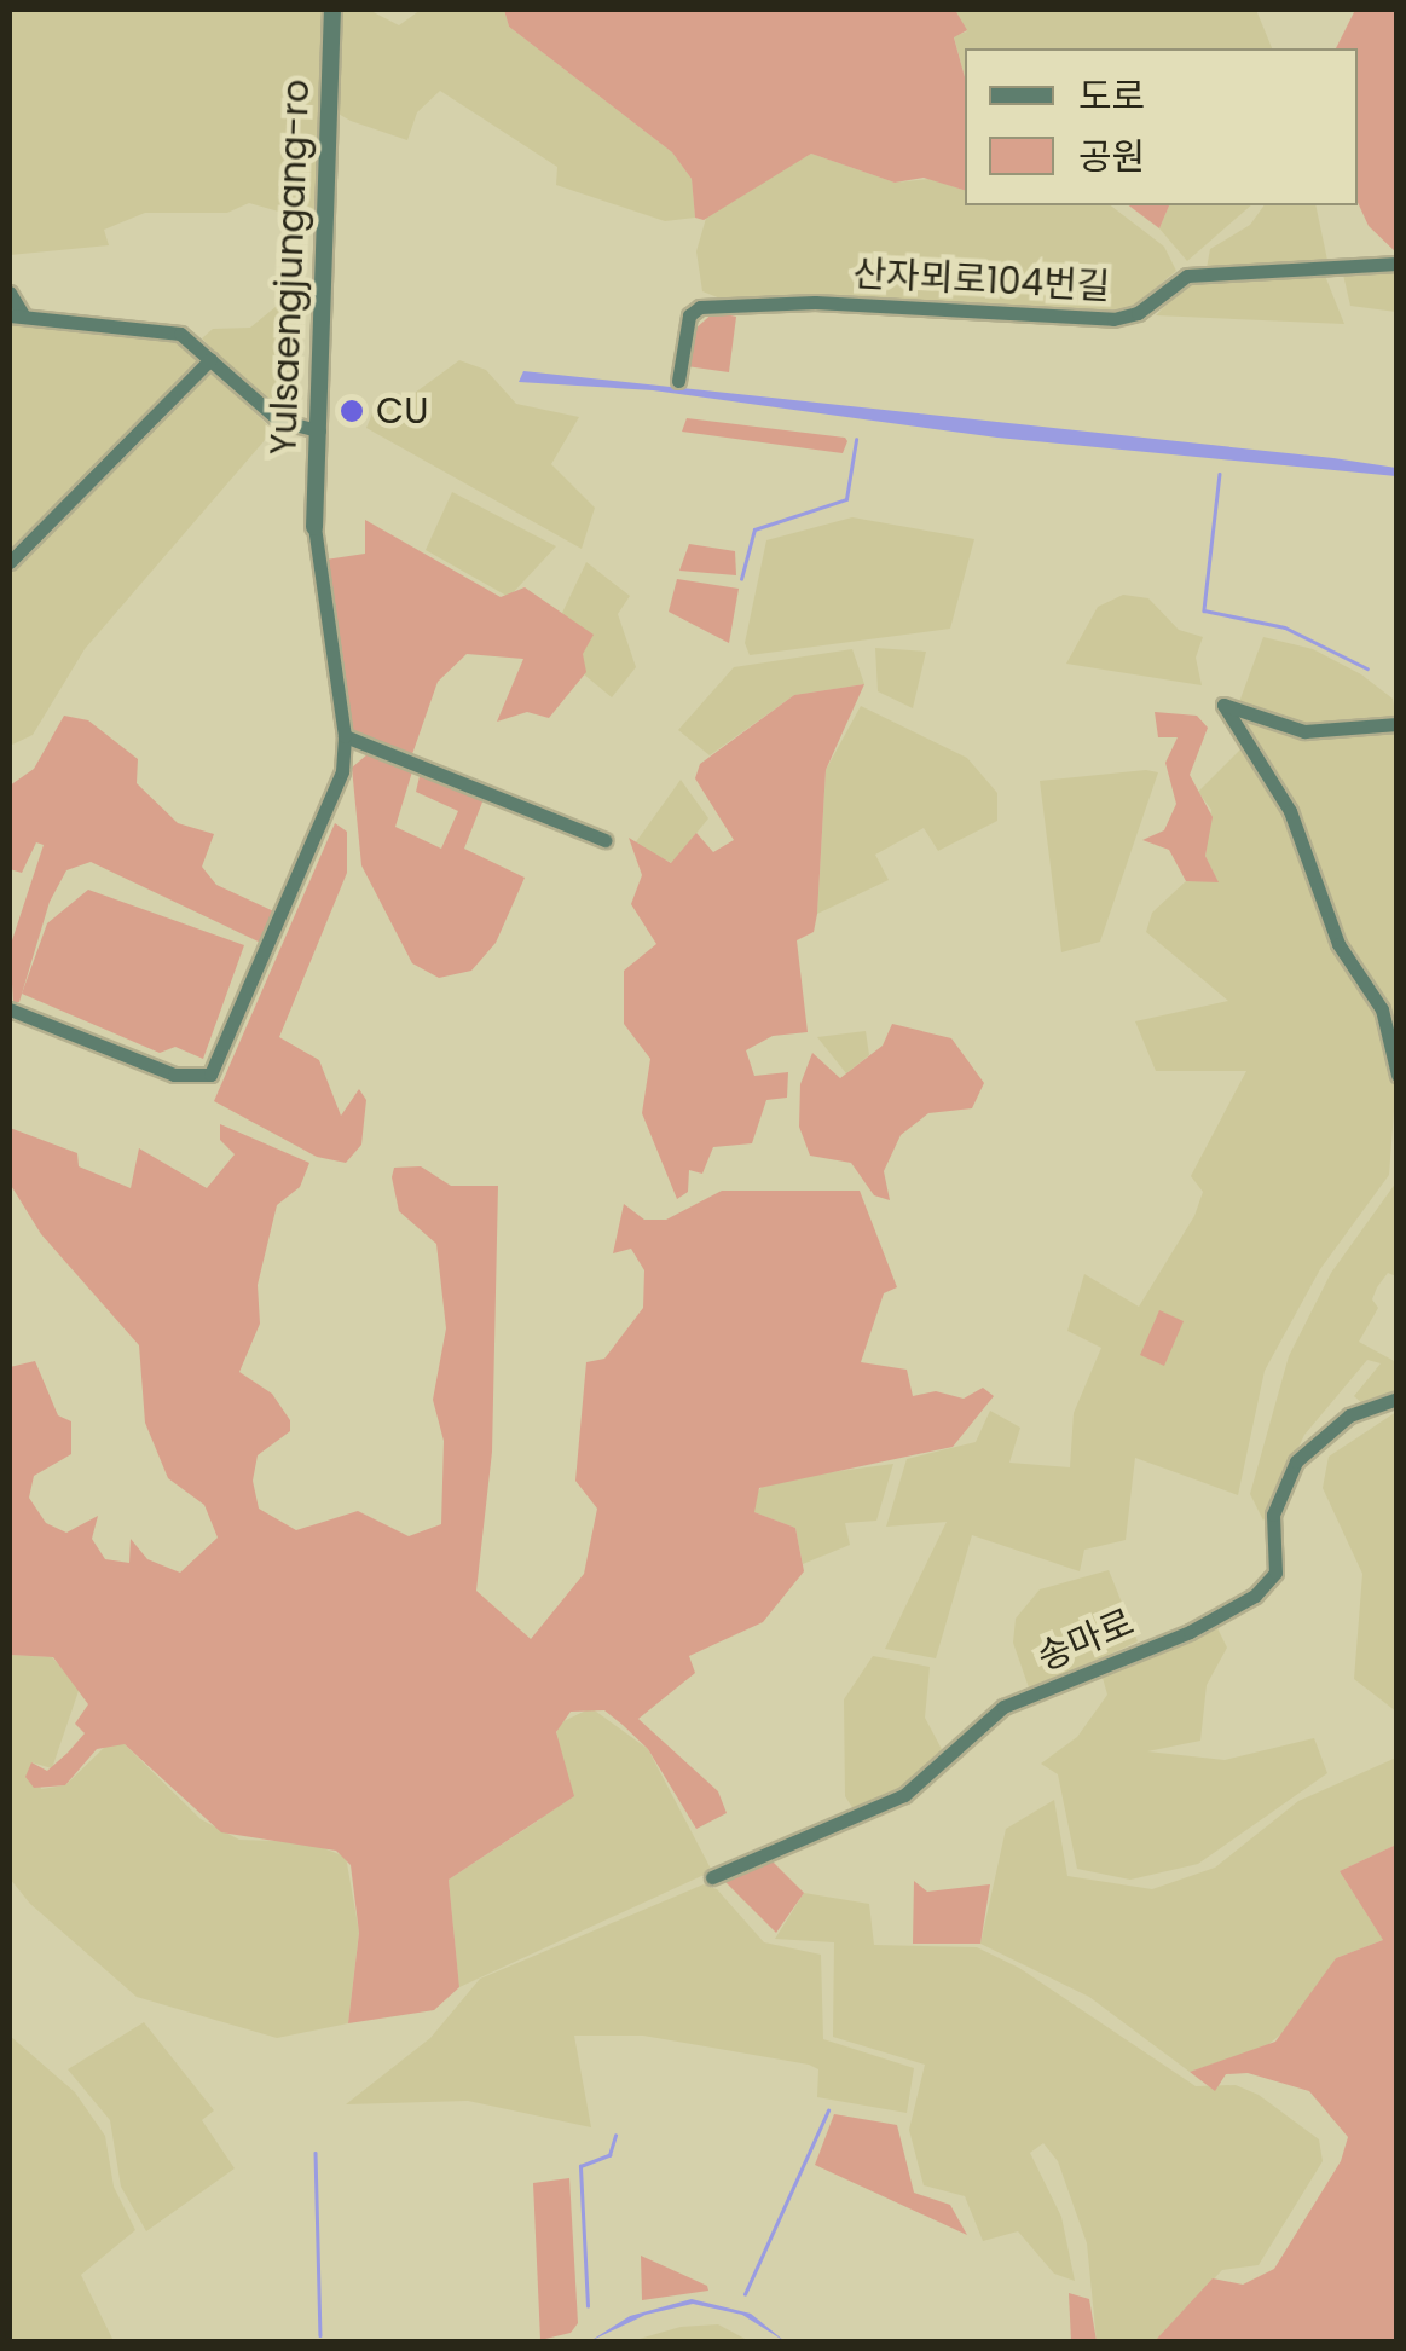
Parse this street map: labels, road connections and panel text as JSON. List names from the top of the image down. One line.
{"streets":{"street":["Yulsaengjungang-ro","산자뫼로104번길","송마로"]},"places":["CU"],"legend":["도로","공원"]}
